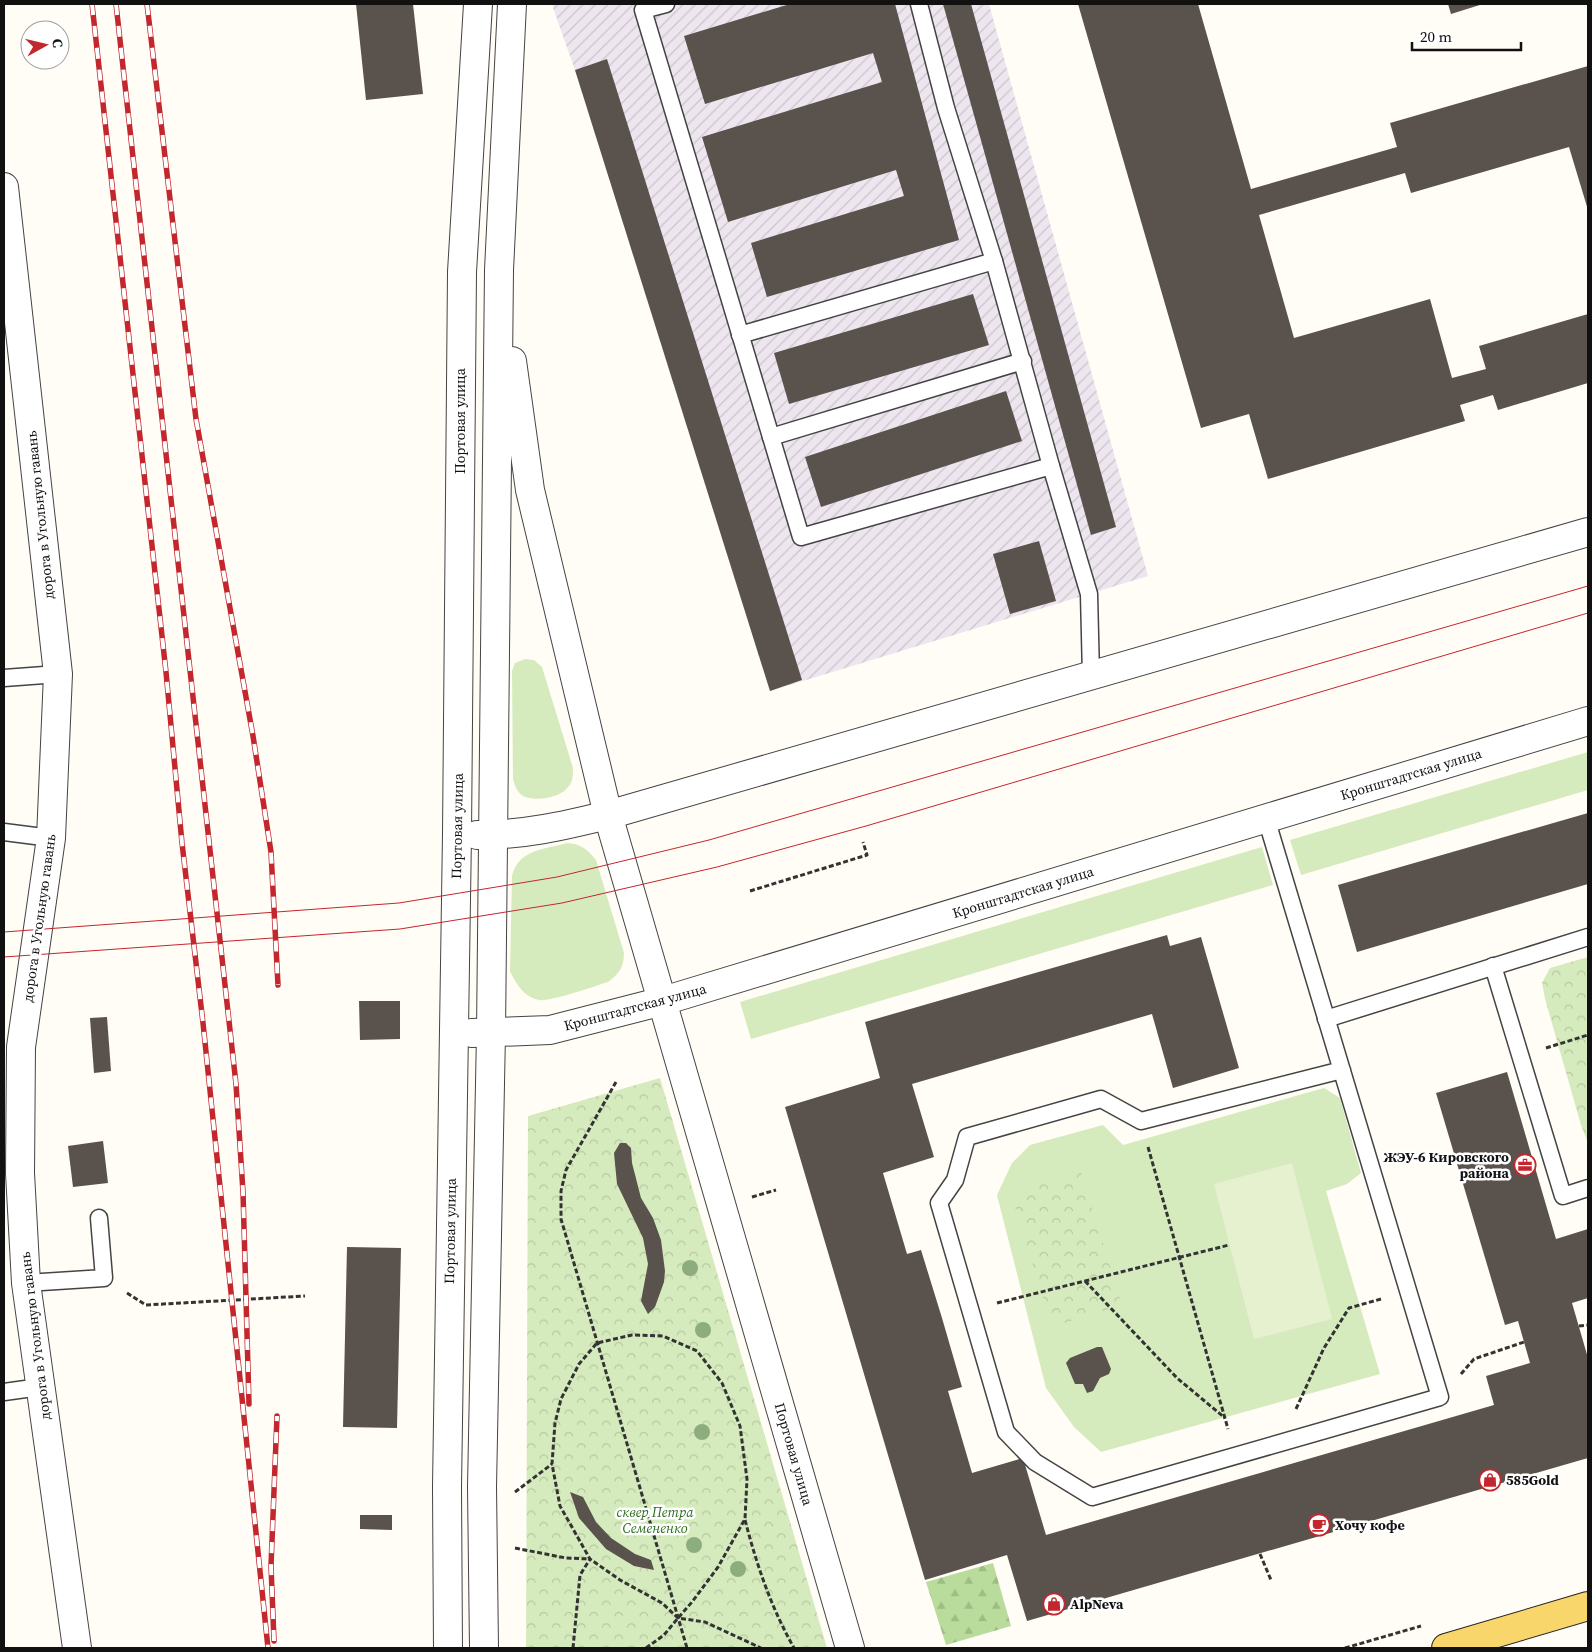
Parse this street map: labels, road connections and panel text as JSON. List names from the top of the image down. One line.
{"streets":{"street":["Портовая улица","дорога в Угольную гавань","Кронштадтская улица"]},"crossings":[["Портовая улица","Кронштадтская улица"]],"parks":["сквер Петра Семененко"],"places":{"office":["ЖЭУ-6 Кировского района"],"shop":["585Gold","AlpNeva"],"cafe":["Хочу кофе"]},"scale_bar":"20 m","north":"right"}
